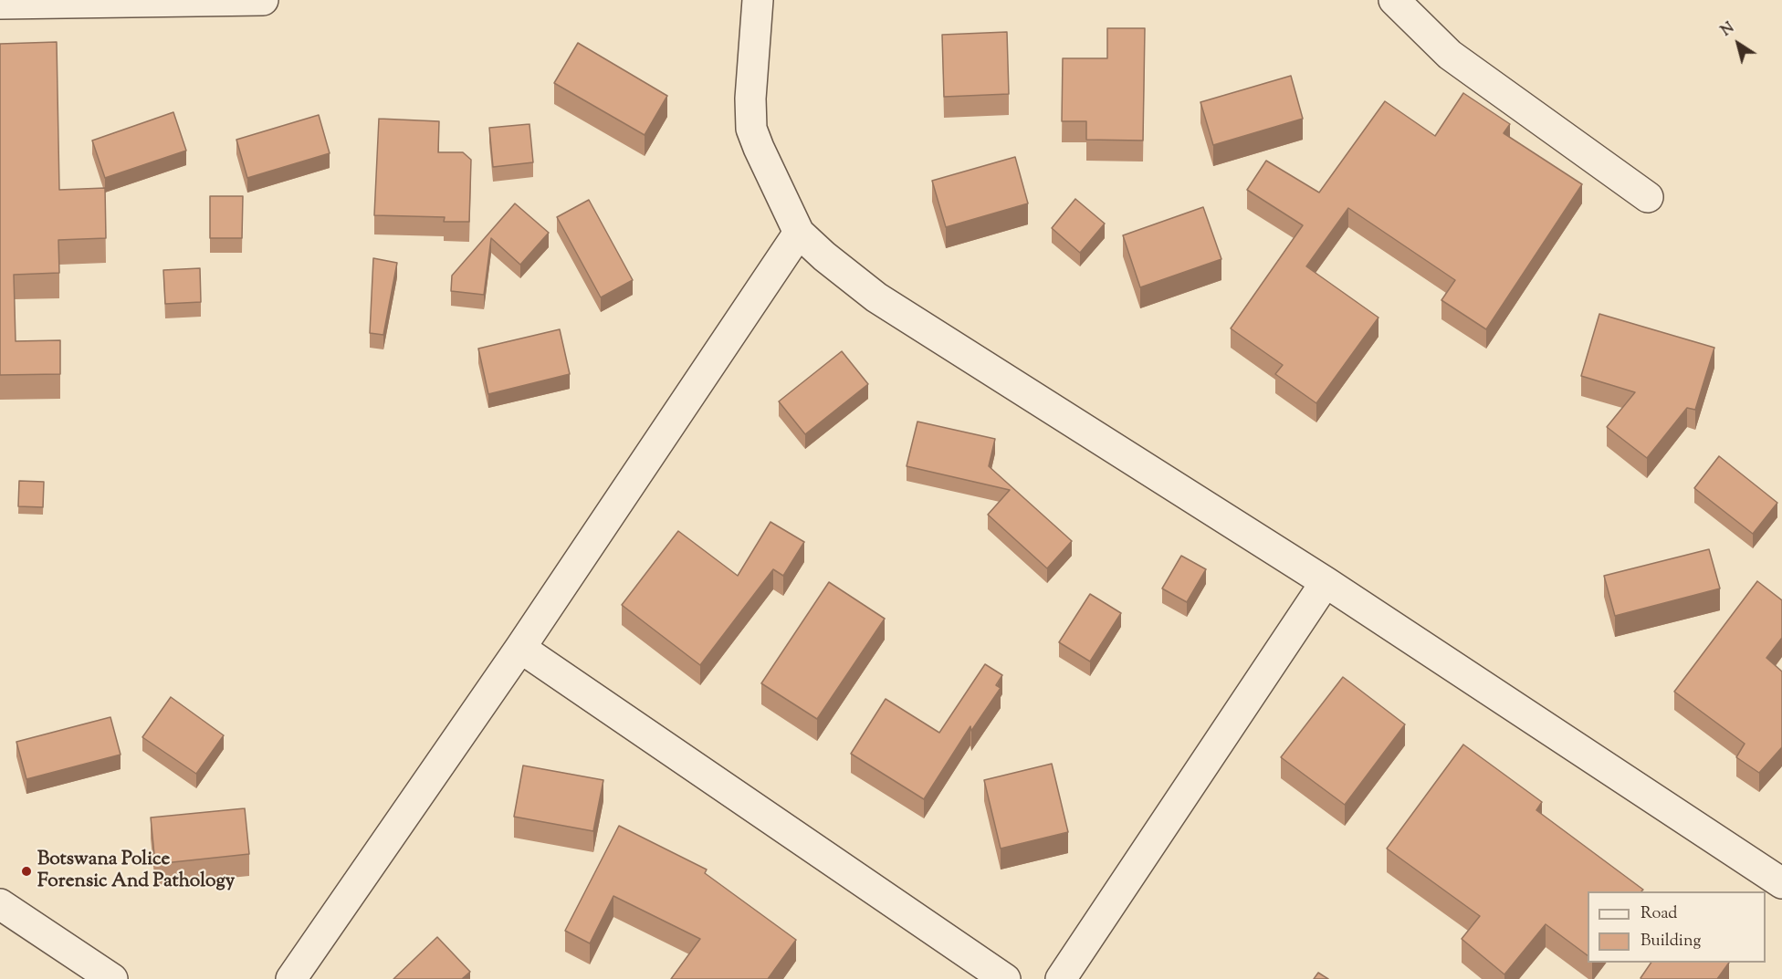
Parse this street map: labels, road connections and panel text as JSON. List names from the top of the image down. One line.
{"places":["Botswana Police Forensic And Pathology"],"legend":["Road","Building"],"north":"top left"}
